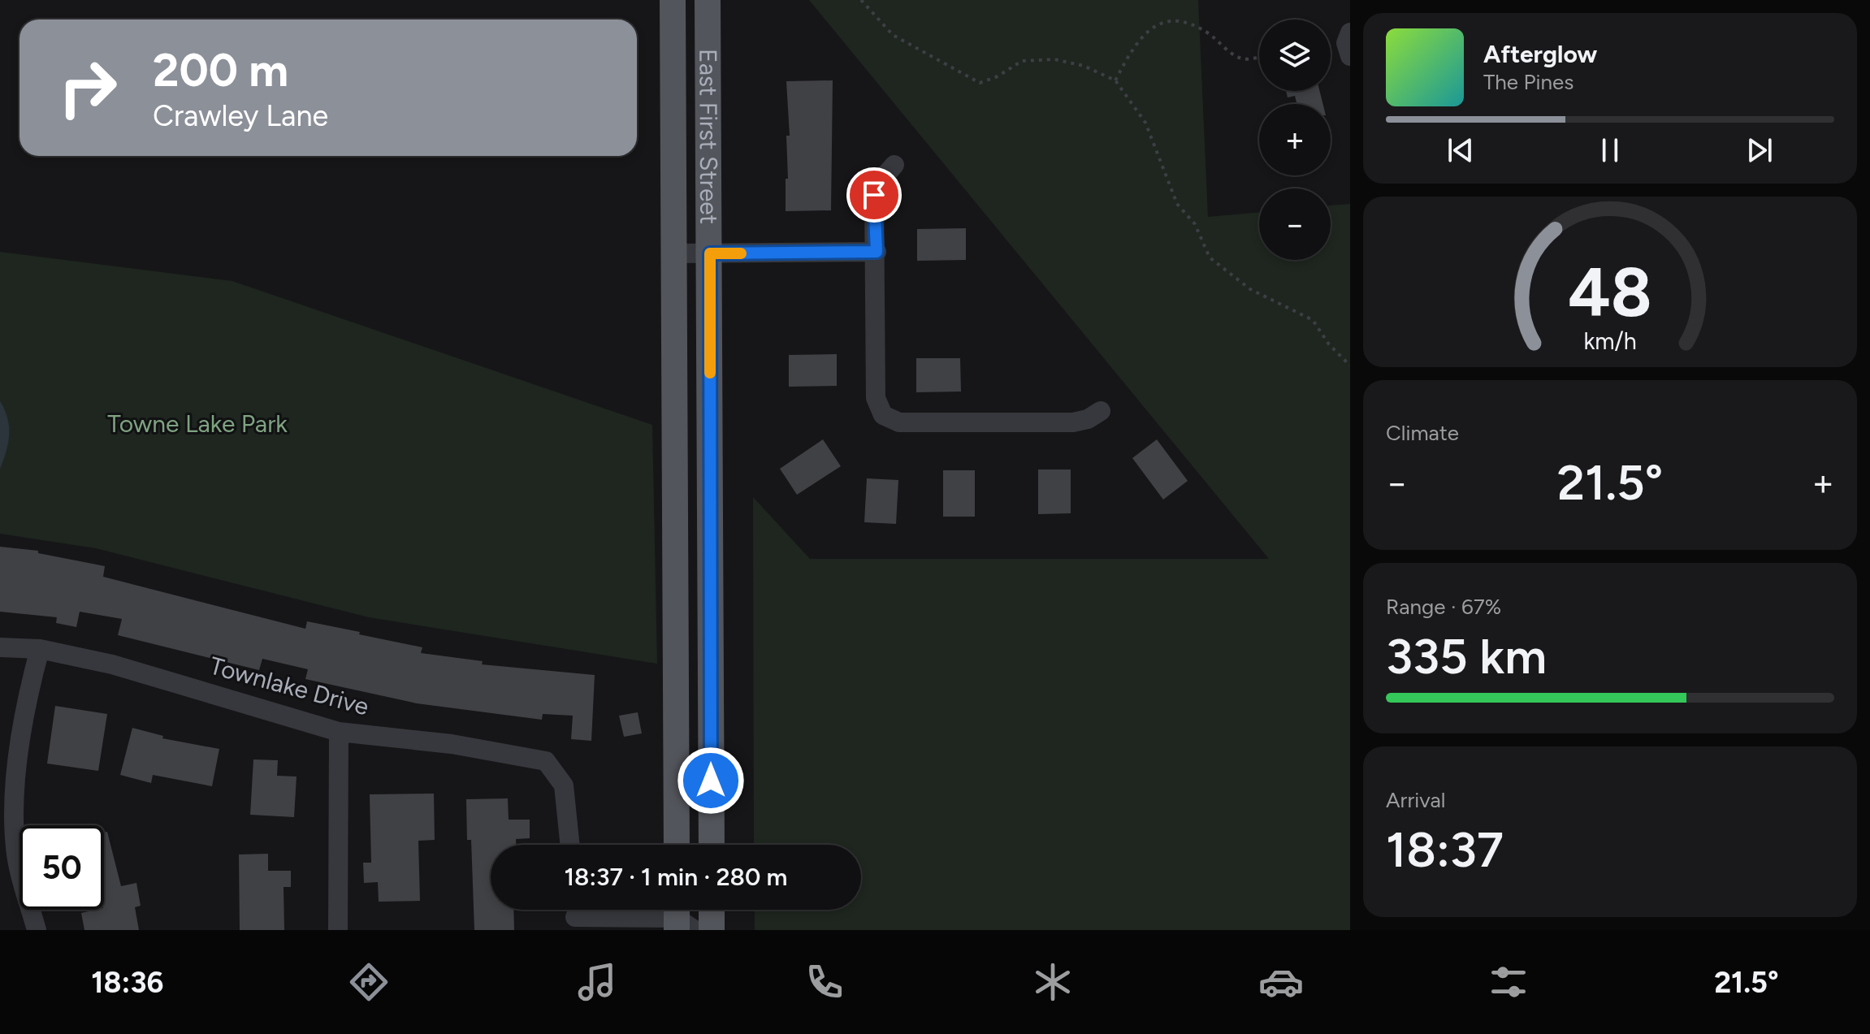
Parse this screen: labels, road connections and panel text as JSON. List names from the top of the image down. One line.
{"streets":{"main road":["East First Street"],"street":["Townlake Drive"]},"parks":["Towne Lake Park"],"page":{"map_buttons":["+","−"],"turn":["200 m","Crawley Lane"],"song":["Afterglow","The Pines"],"tile":["Climate",["Range · 67%","335 km"],["Arrival","18:37"]],"heat":["−","21.5°","+"],"limit":"50","trip":"18:37 · 1 min · 280 m","tabs":["18:36","21.5°"],"gauge":["48","km/h"]}}
